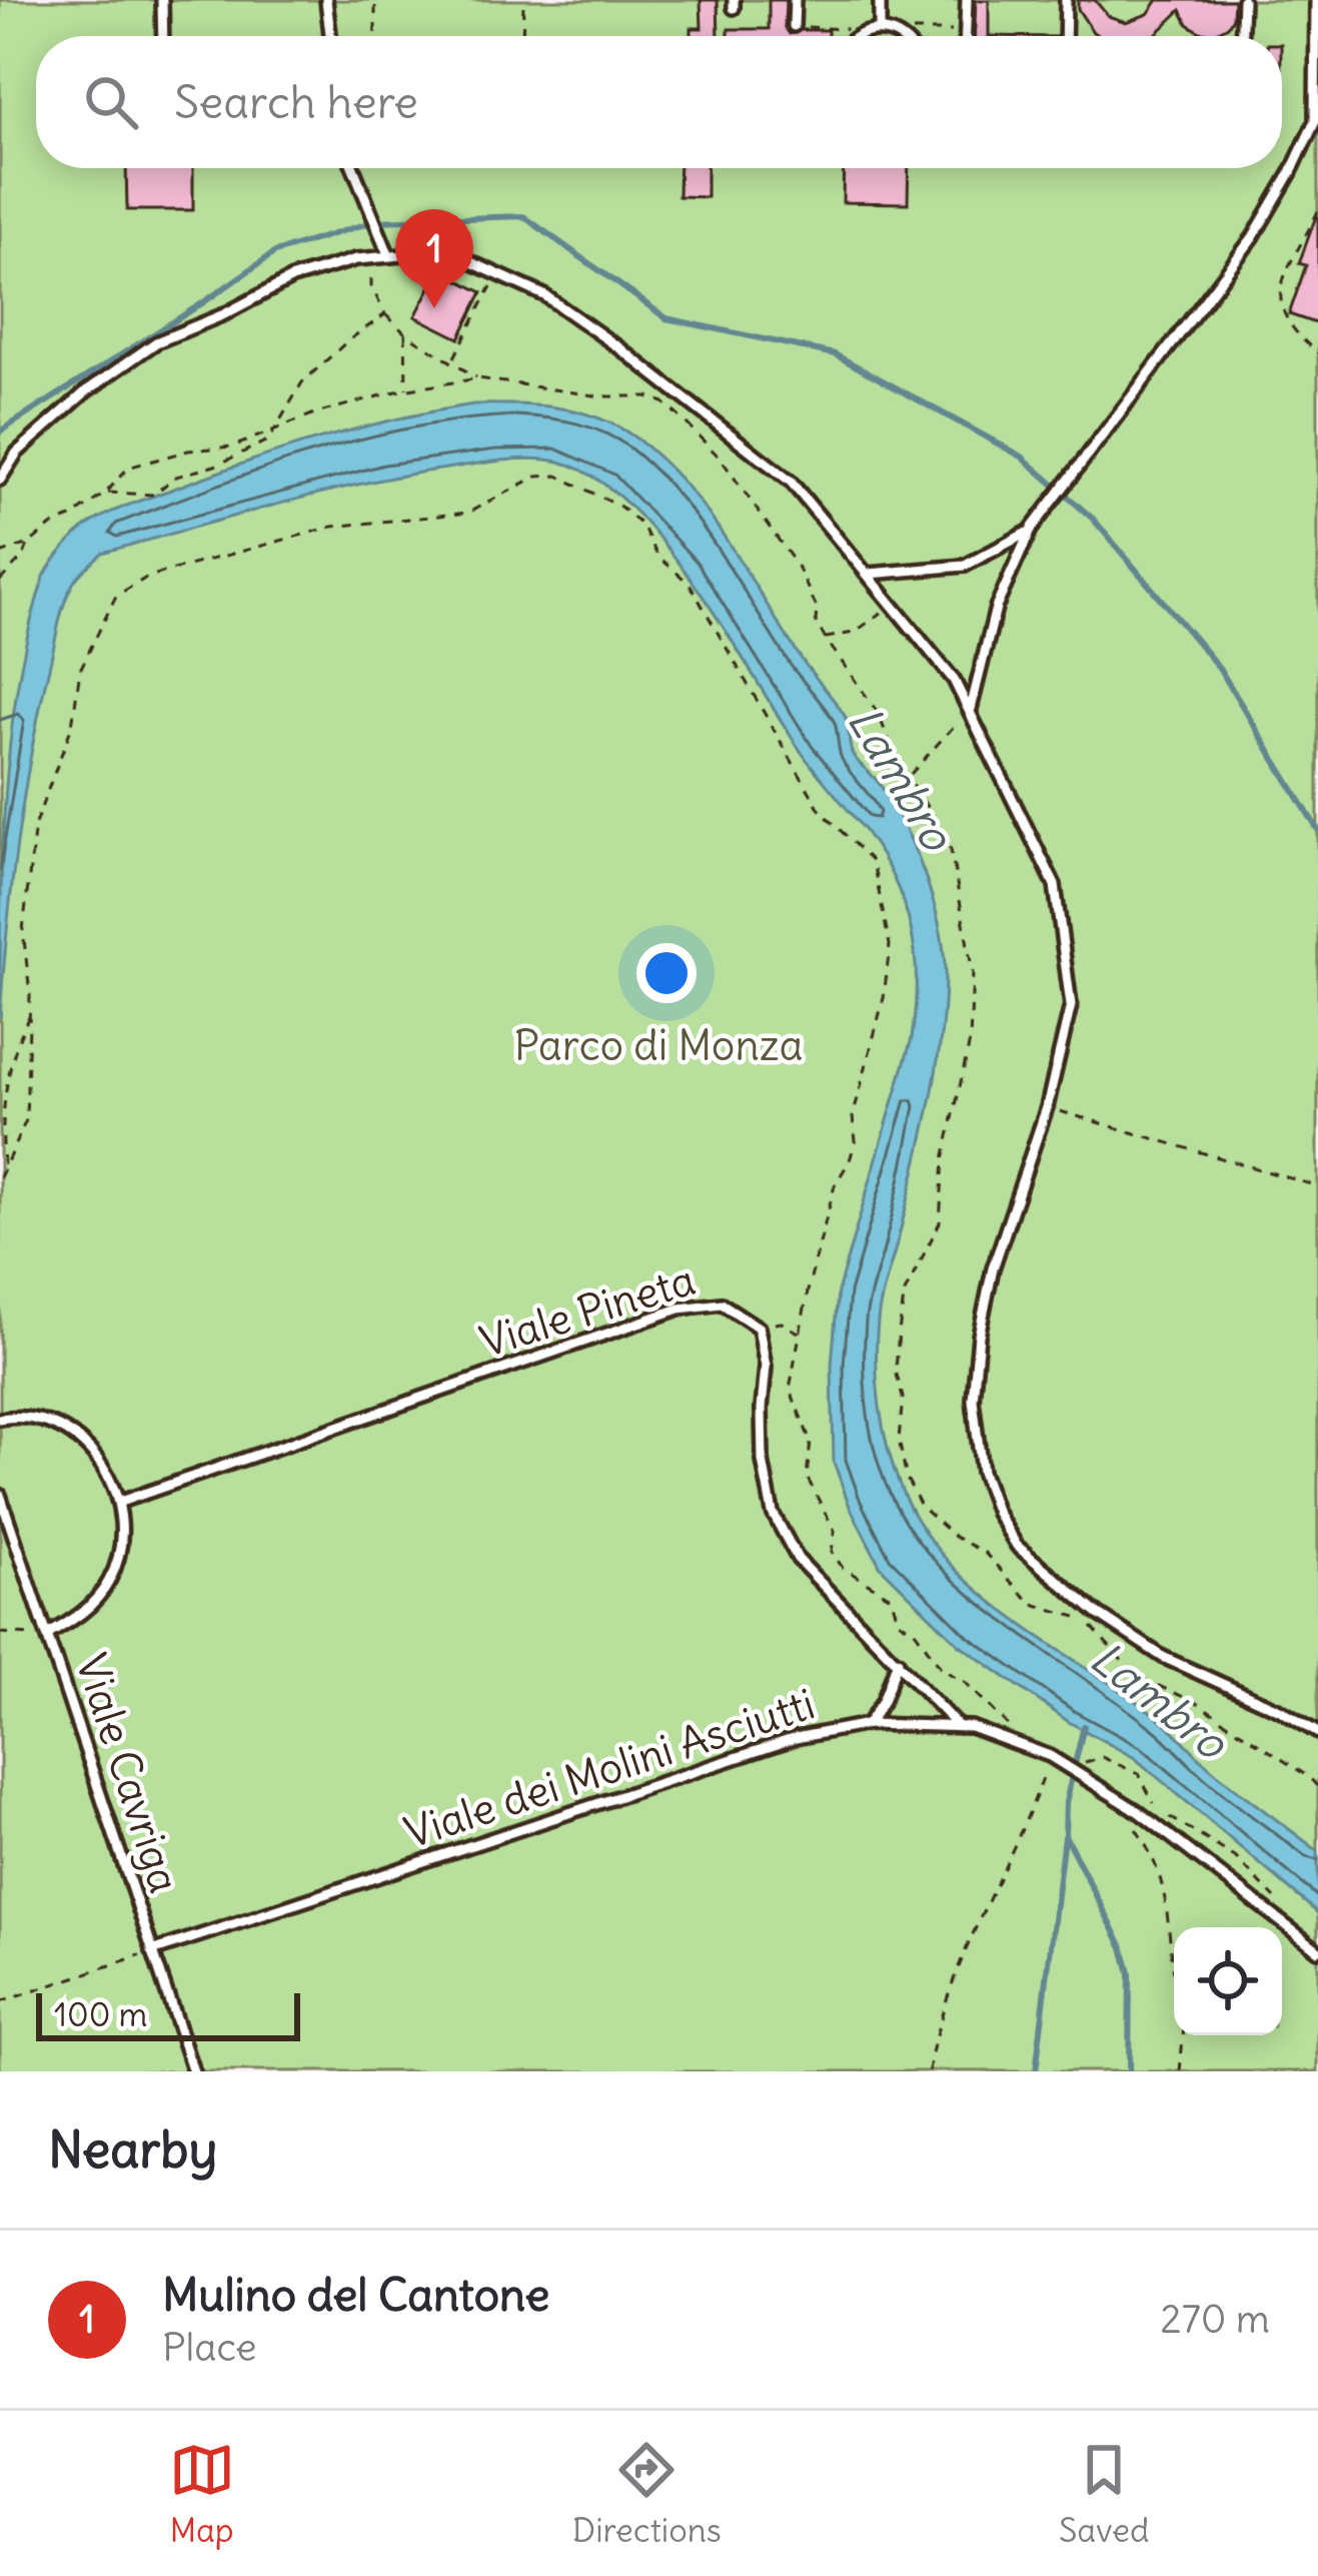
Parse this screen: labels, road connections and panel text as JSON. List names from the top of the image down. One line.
{"streets":{"lane":["Viale Pineta","Viale dei Molini Asciutti","Viale Cavriga"]},"crossings":[["Viale dei Molini Asciutti","Viale Cavriga"]],"water":["Lambro"],"parks":["Parco di Monza"],"scale_bar":"100 m","page":{"search":"Search here","pins":"1","scale":"100 m","heading":"Nearby","list":[{"mark":"1","name":"Mulino del Cantone","note":"Place","value":"270 m"}],"nav":["Map","Directions","Saved"]}}
